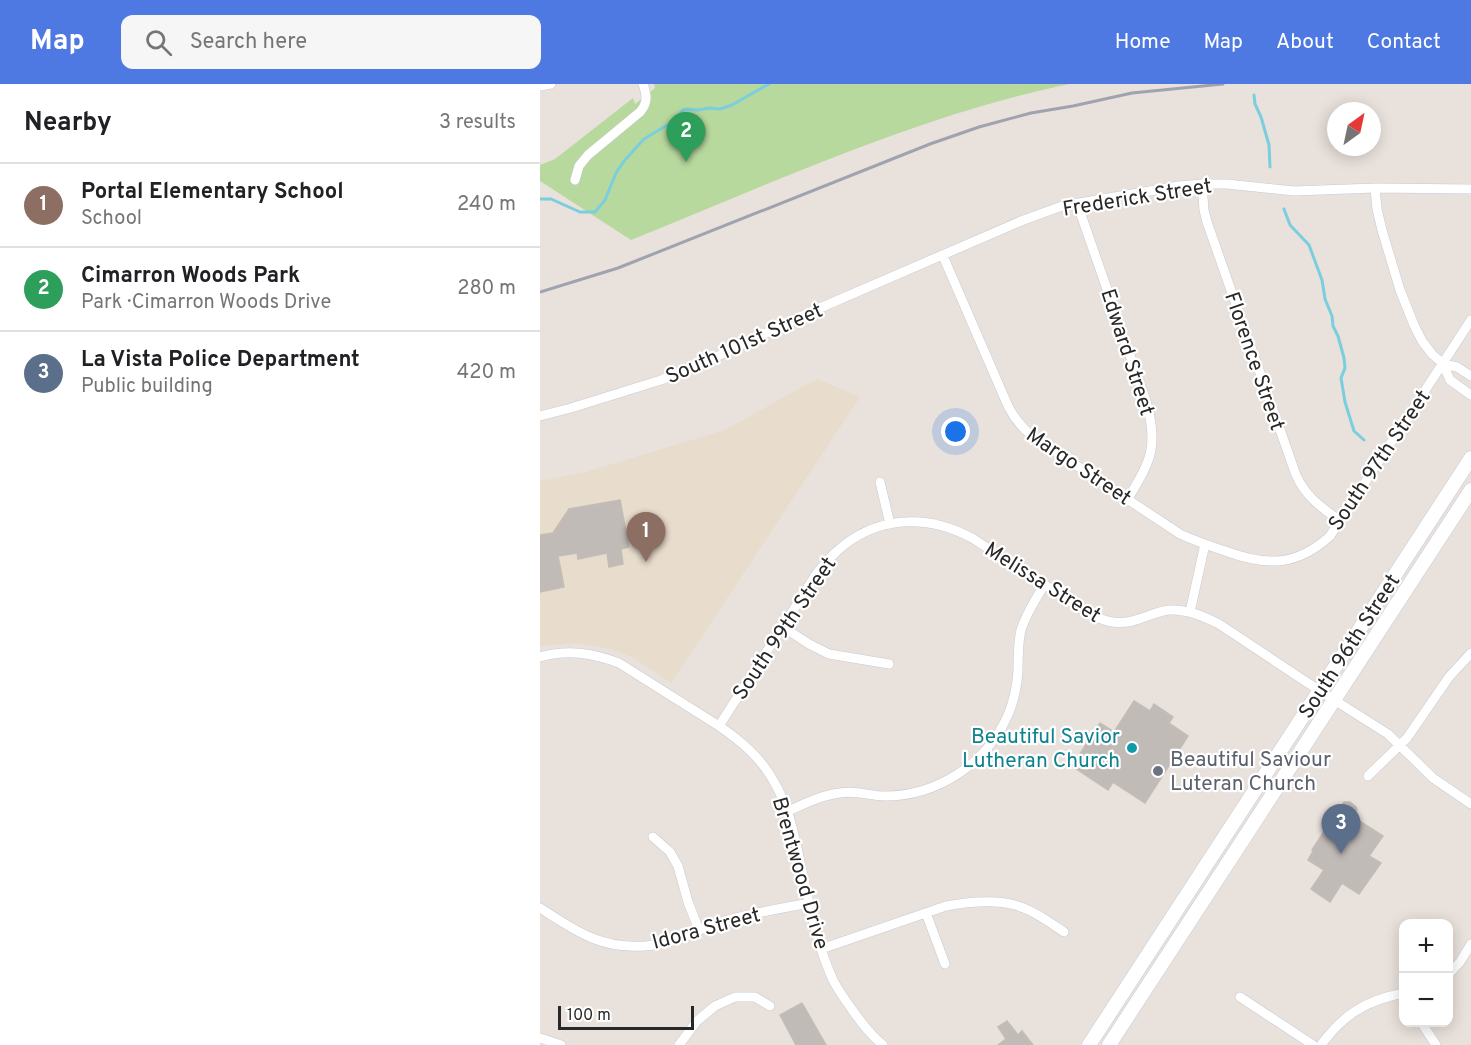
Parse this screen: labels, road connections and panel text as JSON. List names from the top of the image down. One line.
{"streets":{"main road":["South 96th Street"],"street":["Frederick Street","South 101st Street","Edward Street","Florence Street","South 97th Street","Margo Street","Melissa Street","South 99th Street","Brentwood Drive","Idora Street"]},"crossings":[["Frederick Street","South 101st Street"],["Frederick Street","Edward Street"],["Frederick Street","Florence Street"],["Frederick Street","Margo Street"],["South 101st Street","Margo Street"],["Edward Street","Margo Street"],["Florence Street","South 97th Street"],["South 97th Street","Margo Street"],["Melissa Street","South 99th Street"],["Melissa Street","South 96th Street"],["South 99th Street","Brentwood Drive"],["Brentwood Drive","Idora Street"]],"places":["Beautiful Savior Lutheran Church","Beautiful Saviour Luteran Church"],"scale_bar":"100 m","north":"top right","page":{"header":"Map","search":"Search here","nav":["Home","Map","About","Contact"],"heading":["Nearby","3 results"],"pins":["2","1","3"],"list":[{"mark":"1","name":"Portal Elementary School","note":"School","value":"240 m"},{"mark":"2","name":"Cimarron Woods Park","note":"Park · Cimarron Woods Drive","value":"280 m"},{"mark":"3","name":"La Vista Police Department","note":"Public building","value":"420 m"}],"map_buttons":["+","−"],"scale":"100 m"}}
